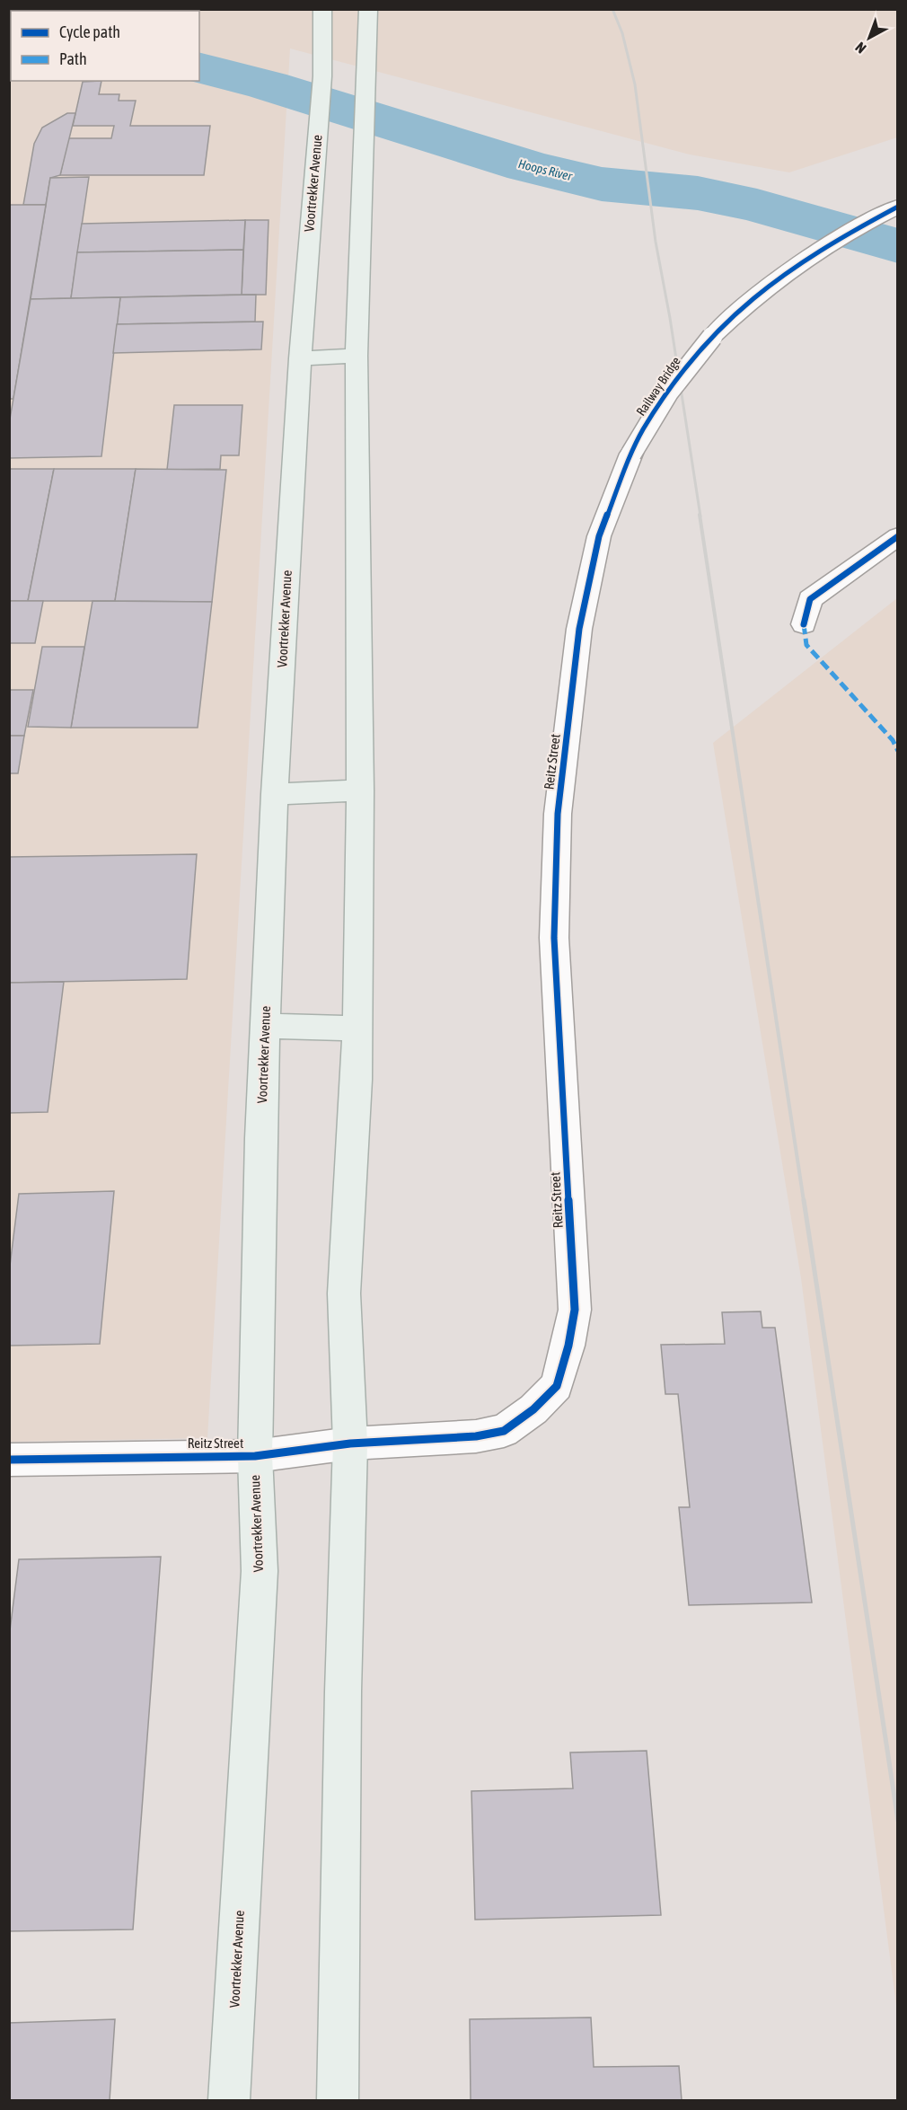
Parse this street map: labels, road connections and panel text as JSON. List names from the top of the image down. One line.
{"streets":{"main road":["Voortrekker Avenue"],"street":["Railway Bridge","Reitz Street"]},"crossings":[["Voortrekker Avenue","Reitz Street"],["Railway Bridge","Reitz Street"]],"water":["Hoops River"],"legend":["Cycle path","Path"],"north":"bottom left"}
